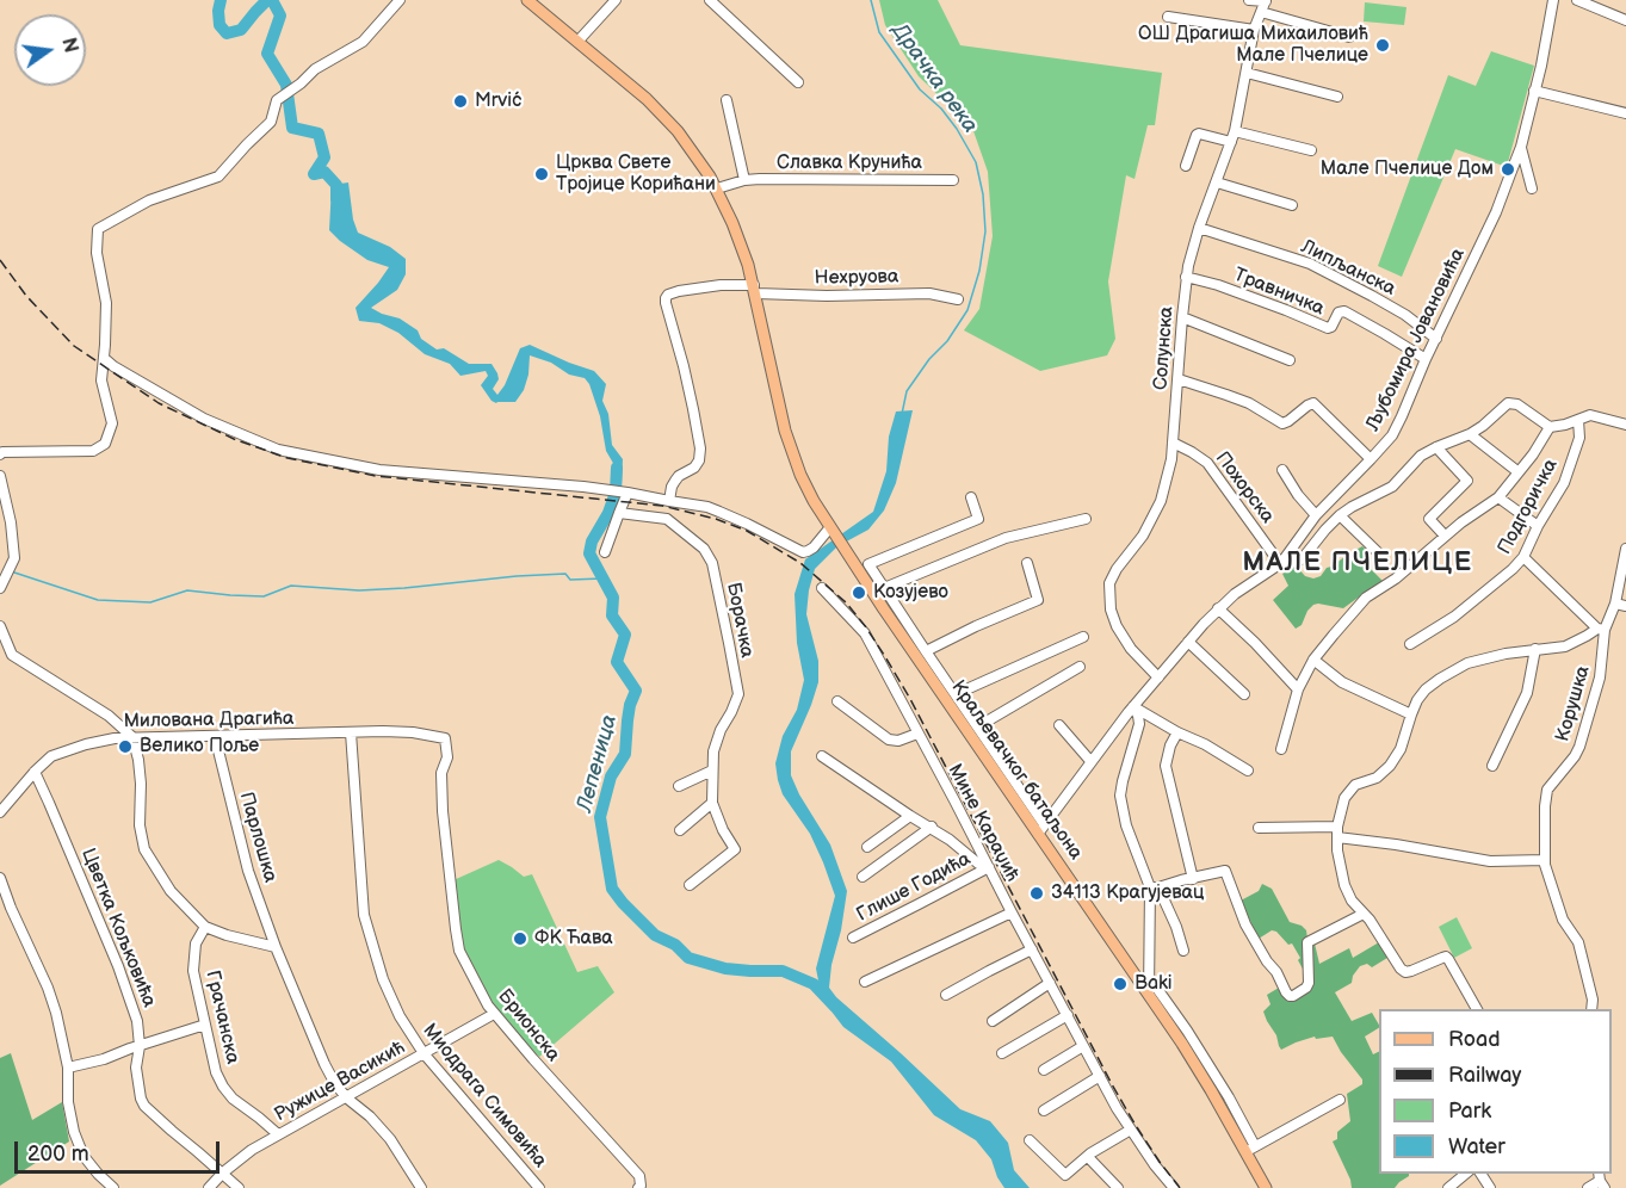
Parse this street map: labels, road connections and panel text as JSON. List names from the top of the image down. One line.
{"streets":{"main road":["Краљевачког батаљона"],"street":["Славка Крунића","Липљанска","Нехруова","Травничка","Љубомира Јовановића","Солунска","Похорска","Подгоричка","Борачка","Корушка","Милована Драгића","Мине Караџић","Парлошка","Глише Годића","Цветка Кољковића","Грачанска","Брионска","Ружице Васикић","Миодрага Симовића"]},"crossings":[["Липљанска","Љубомира Јовановића"],["Липљанска","Солунска"],["Травничка","Љубомира Јовановића"],["Травничка","Солунска"],["Љубомира Јовановића","Солунска"],["Љубомира Јовановића","Похорска"],["Љубомира Јовановића","Краљевачког батаљона"],["Солунска","Похорска"],["Милована Драгића","Парлошка"],["Милована Драгића","Цветка Кољковића"],["Милована Драгића","Брионска"],["Милована Драгића","Миодрага Симовића"],["Мине Караџић","Глише Годића"],["Парлошка","Ружице Васикић"],["Цветка Кољковића","Ружице Васикић"],["Грачанска","Ружице Васикић"],["Брионска","Ружице Васикић"],["Ружице Васикић","Миодрага Симовића"]],"districts":["МАЛЕ ПЧЕЛИЦЕ"],"water":["Драчка река","Лепеница"],"places":["ОШ Драгиша Михаиловић Мале Пчелице","Mrvić","Мале Пчелице Дом","Црква Свете Тројице Корићани","Козујево","Велико Поље","34113 Крагујевац","ФК Ћава","Baki"],"legend":["Road","Railway","Park","Water"],"scale_bar":"200 m","north":"right"}
